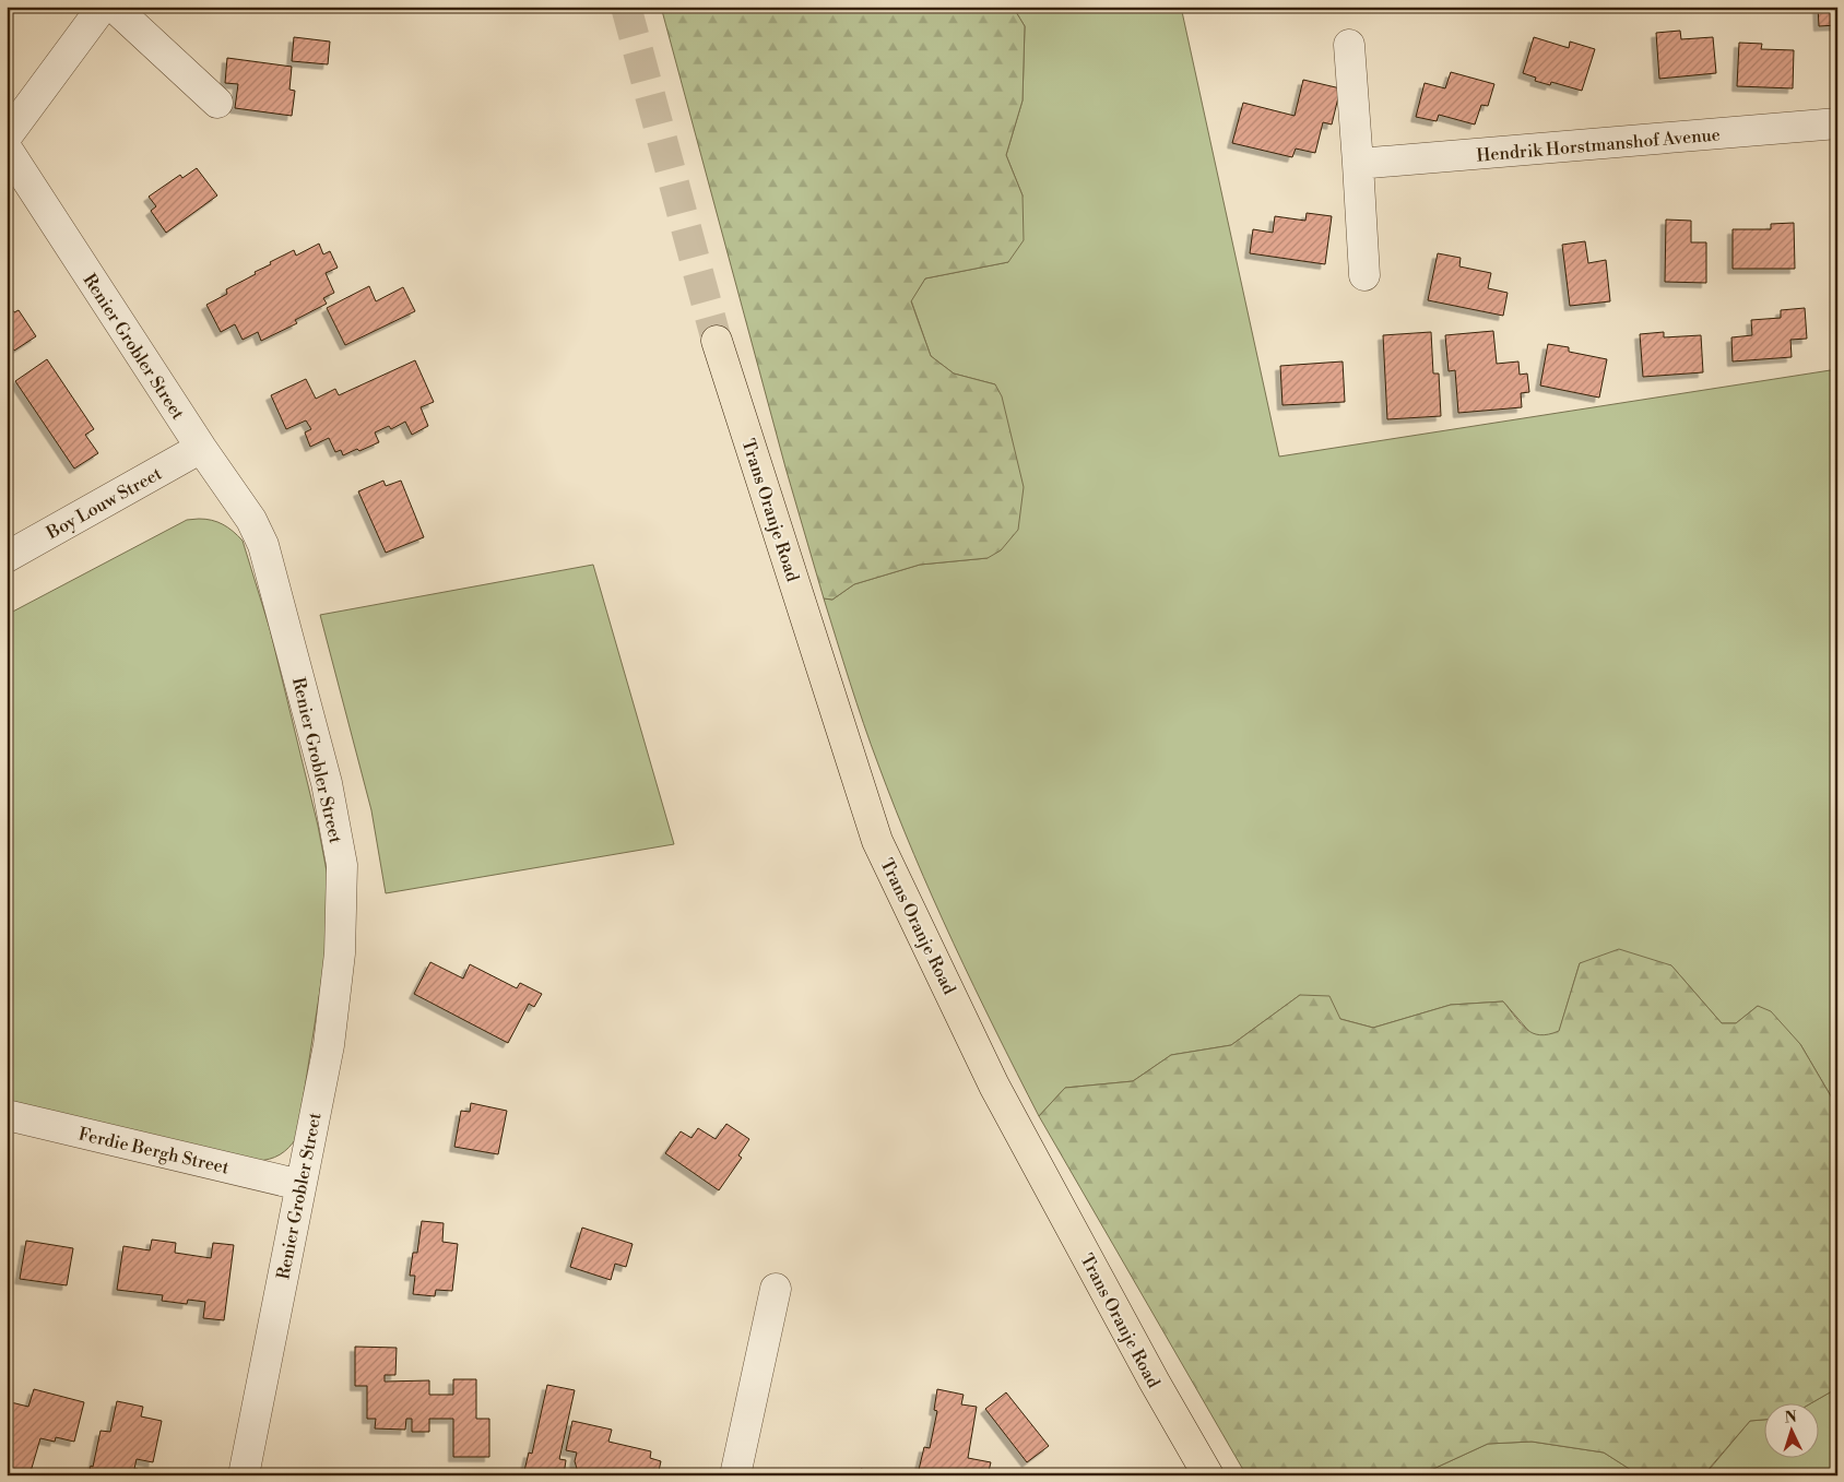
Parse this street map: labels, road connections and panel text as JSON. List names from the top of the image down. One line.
{"streets":{"main road":["Trans Oranje Road"],"street":["Hendrik Horstmanshof Avenue","Renier Grobler Street","Boy Louw Street","Ferdie Bergh Street"]},"crossings":[["Renier Grobler Street","Boy Louw Street"],["Renier Grobler Street","Ferdie Bergh Street"]],"north":"top"}
